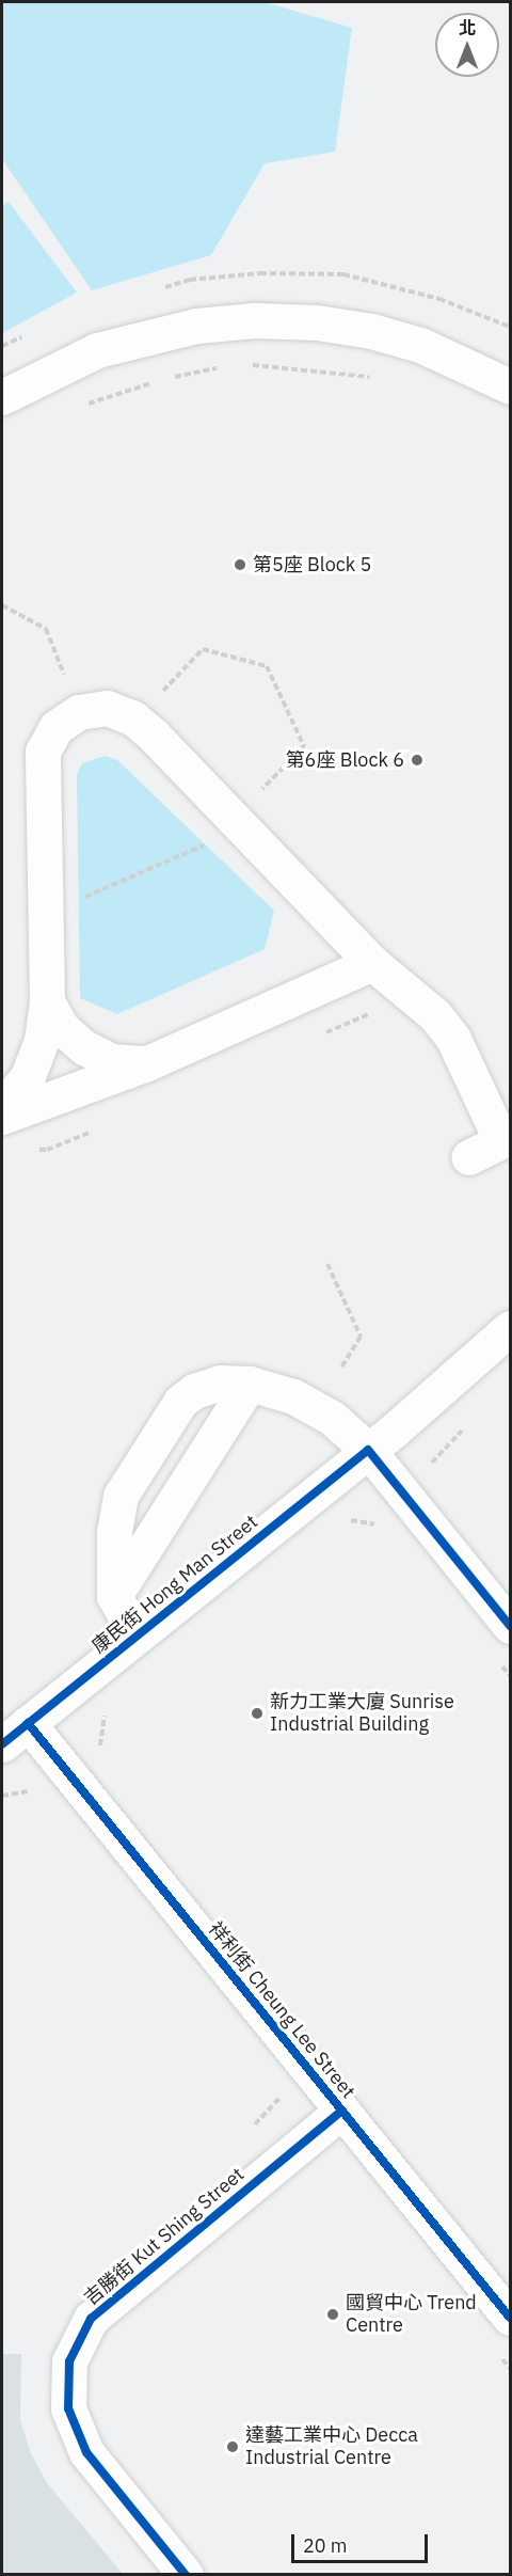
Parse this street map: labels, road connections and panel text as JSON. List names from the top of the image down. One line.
{"streets":{"street":["康民街 Hong Man Street","祥利街 Cheung Lee Street","吉勝街 Kut Shing Street"]},"crossings":[["康民街 Hong Man Street","祥利街 Cheung Lee Street"],["祥利街 Cheung Lee Street","吉勝街 Kut Shing Street"]],"places":["第5座 Block 5","第6座 Block 6","新力工業大廈 Sunrise Industrial Building","國貿中心 Trend Centre","達藝工業中心 Decca Industrial Centre"],"scale_bar":"20 m","north":"top"}
